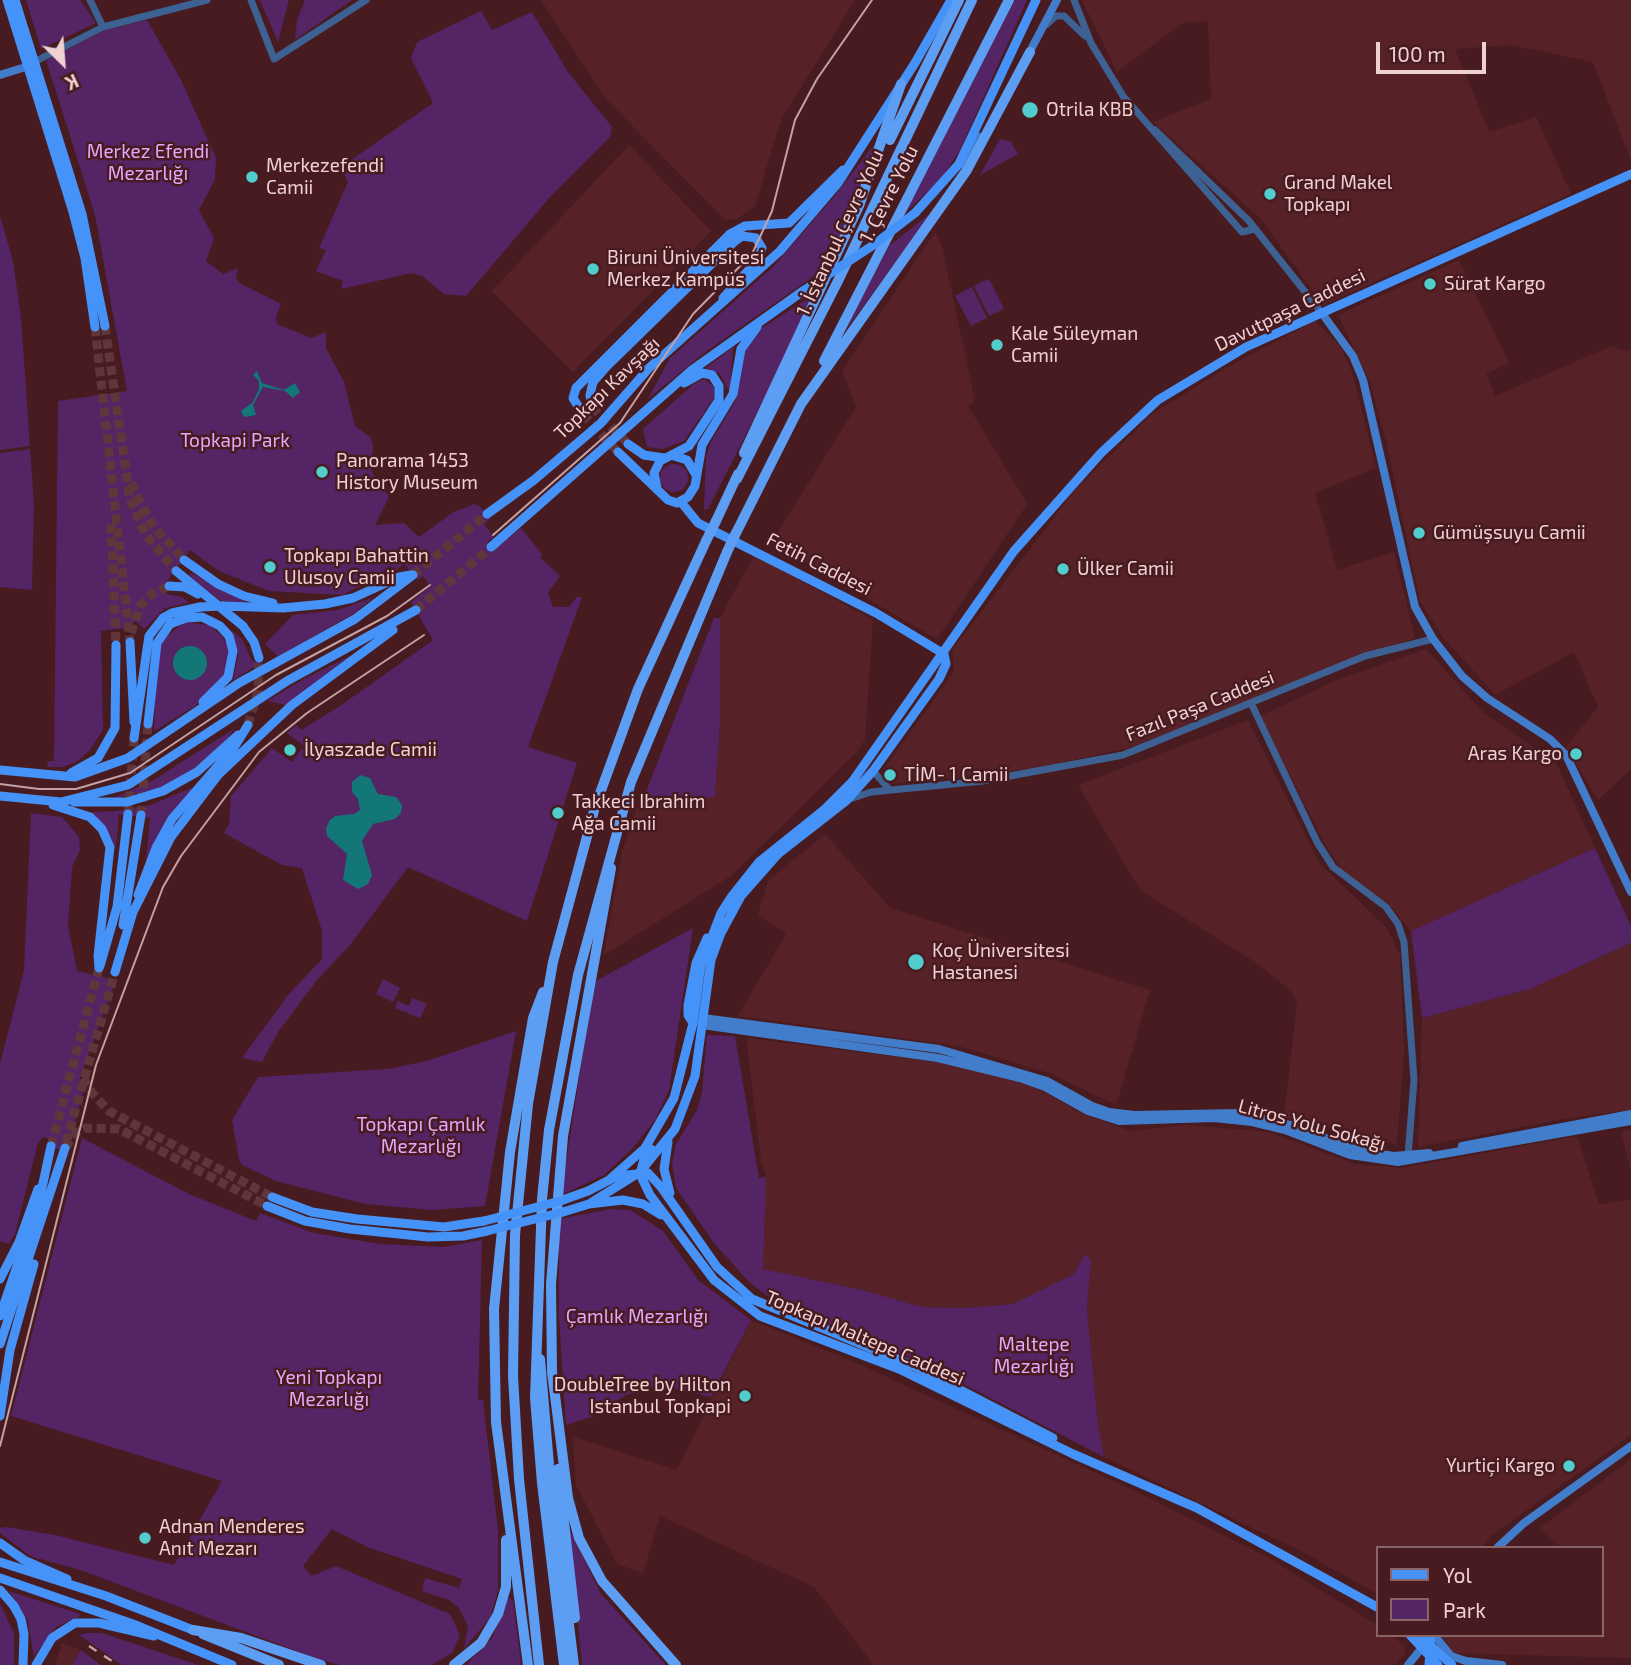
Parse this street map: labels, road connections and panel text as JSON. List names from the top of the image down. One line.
{"streets":{"highway":["1. Çevre Yolu","1. İstanbul Çevre Yolu"],"main road":["Davutpaşa Caddesi","Topkapı Kavşağı","Fetih Caddesi","Litros Yolu Sokağı","Topkapı Maltepe Caddesi"],"street":["Fazıl Paşa Caddesi"]},"crossings":[["Davutpaşa Caddesi","Fetih Caddesi"],["Davutpaşa Caddesi","Fazıl Paşa Caddesi"],["Davutpaşa Caddesi","Litros Yolu Sokağı"],["Davutpaşa Caddesi","Topkapı Maltepe Caddesi"]],"parks":["Merkez Efendi Mezarlığı","Topkapi Park","Topkapı Çamlık Mezarlığı","Çamlık Mezarlığı","Maltepe Mezarlığı","Yeni Topkapı Mezarlığı"],"places":["Otrila KBB","Merkezefendi Camii","Grand Makel Topkapı","Biruni Üniversitesi Merkez Kampüs","Sürat Kargo","Kale Süleyman Camii","Panorama 1453 History Museum","Gümüşsuyu Camii","Topkapı Bahattin Ulusoy Camii","Ülker Camii","İlyaszade Camii","Aras Kargo","TİM- 1 Camii","Takkeci Ibrahim Ağa Camii","Koç Üniversitesi Hastanesi","DoubleTree by Hilton Istanbul Topkapi","Yurtiçi Kargo","Adnan Menderes Anıt Mezarı"],"legend":["Yol","Park"],"scale_bar":"100 m","north":"bottom right"}
